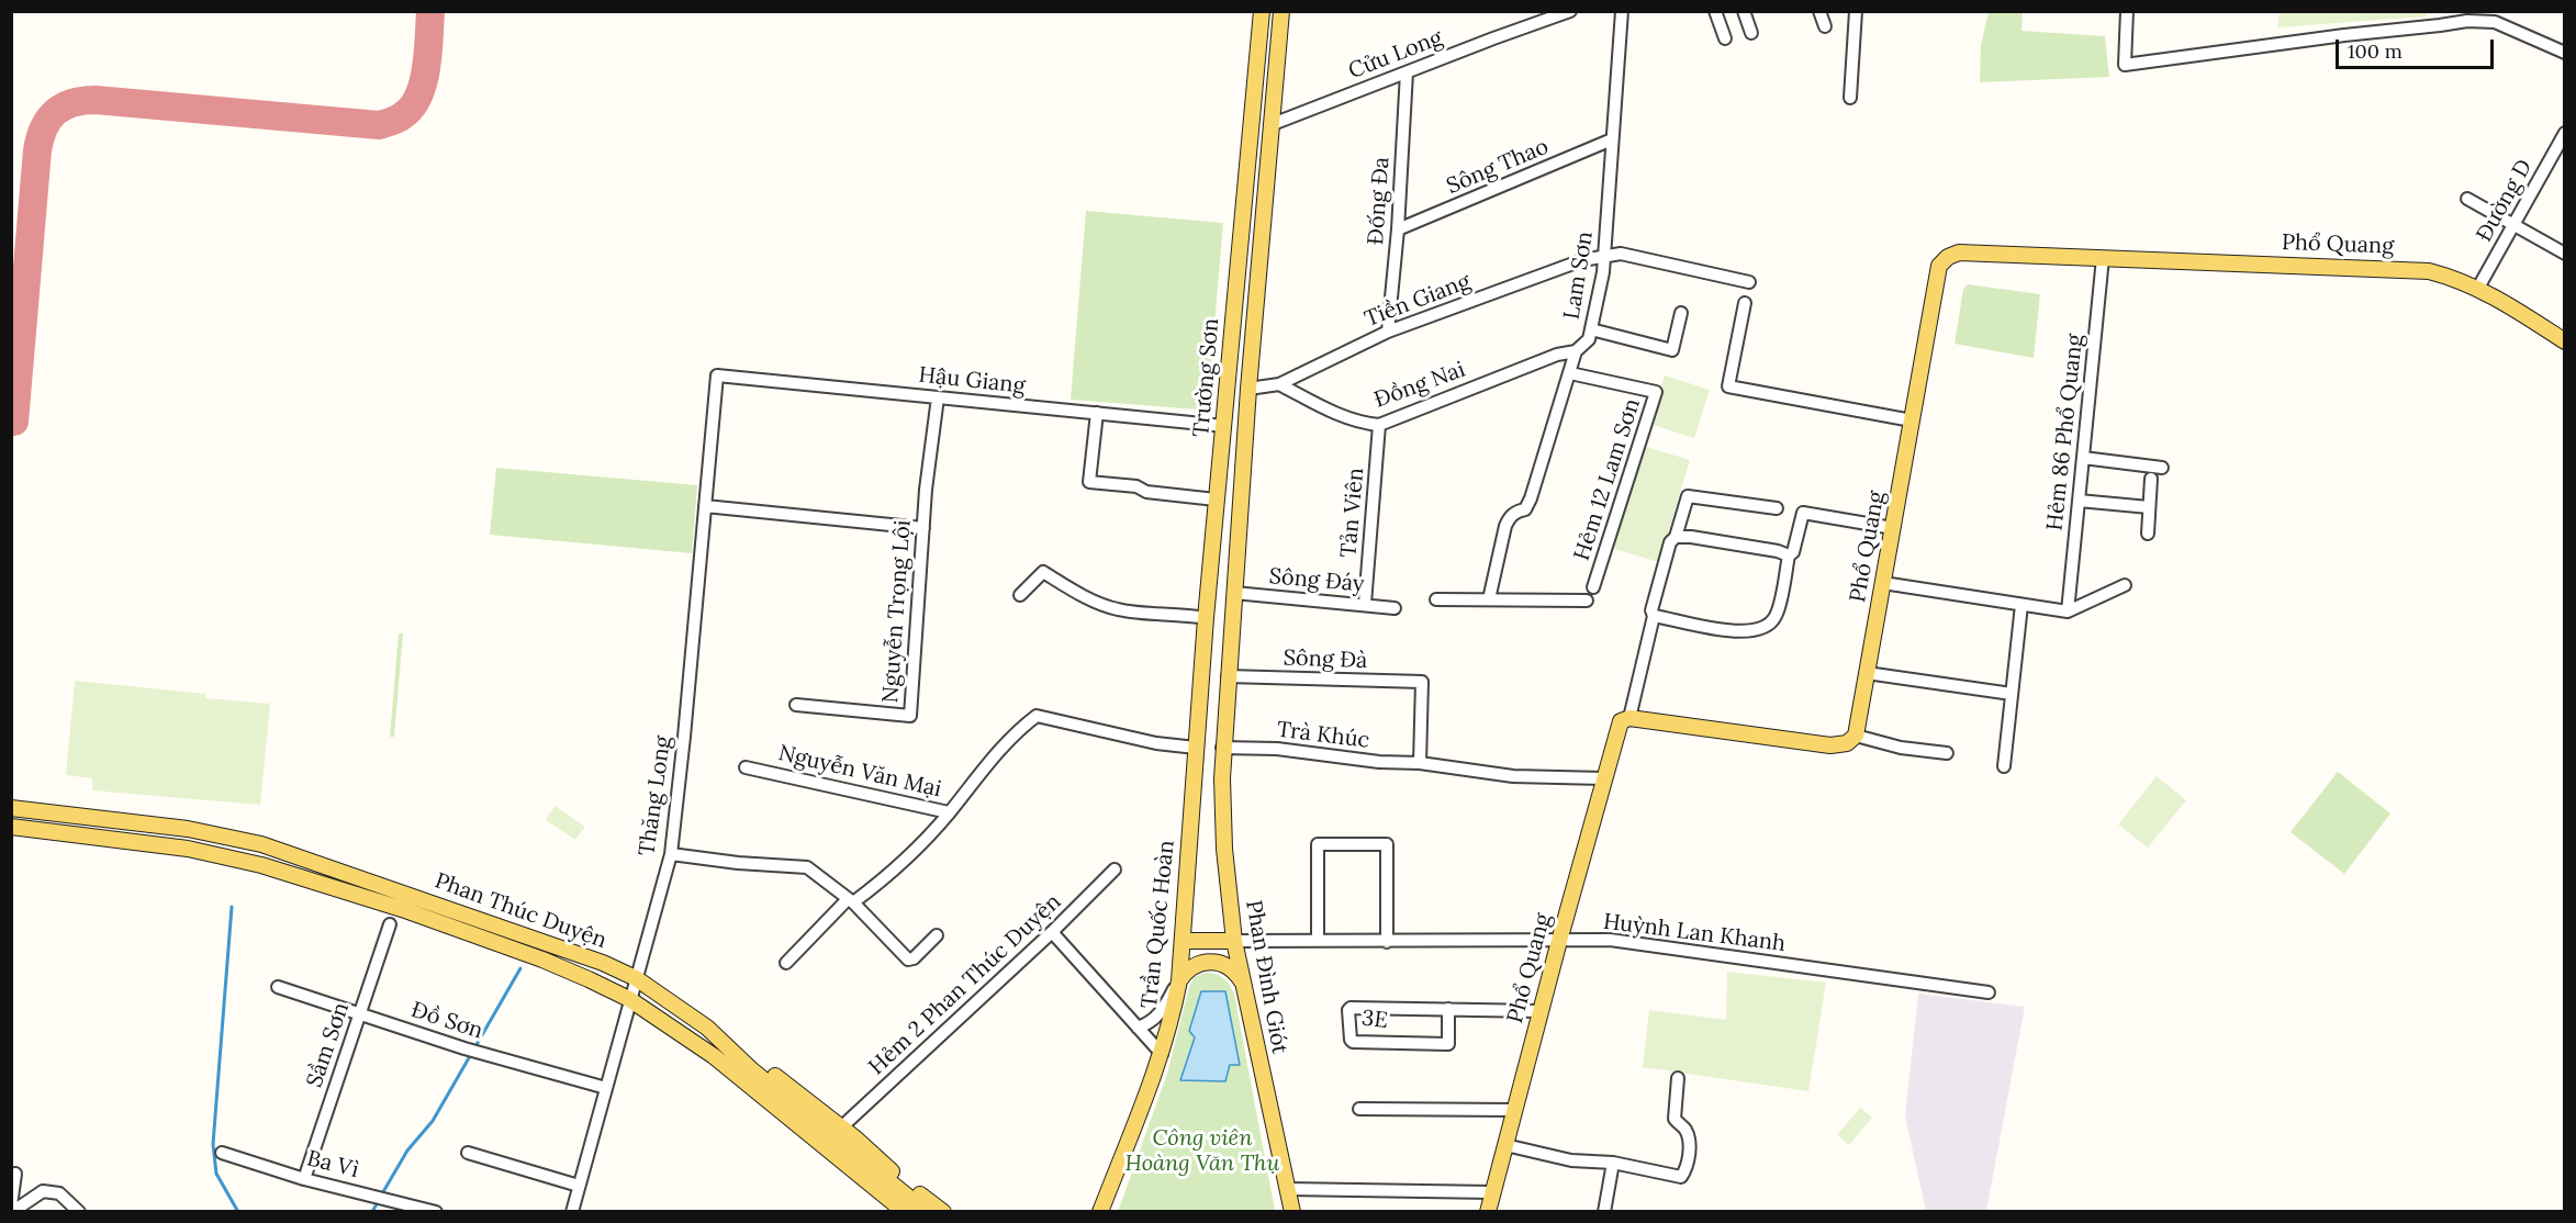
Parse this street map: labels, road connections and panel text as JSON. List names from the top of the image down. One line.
{"streets":{"main road":["Phổ Quang","Trường Sơn","Phan Thúc Duyện","Trần Quốc Hoàn","Phan Đình Giót"],"street":["Cửu Long","Sông Thao","Đống Đa","Đường D","Lam Sơn","Tiền Giang","Hậu Giang","Đồng Nai","Hẻm 86 Phổ Quang","Hẻm 12 Lam Sơn","Tản Viên","Sông Đáy","Nguyễn Trọng Lội","Sông Đà","Trà Khúc","Nguyễn Văn Mại","Thăng Long","Huỳnh Lan Khanh","Hẻm 2 Phan Thúc Duyện","3E","Đồ Sơn","Sầm Sơn","Ba Vì"]},"crossings":[["Cửu Long","Đống Đa"],["Cửu Long","Trường Sơn"],["Sông Thao","Đống Đa"],["Sông Thao","Lam Sơn"],["Đống Đa","Tiền Giang"],["Đường D","Phổ Quang"],["Phổ Quang","Hẻm 86 Phổ Quang"],["Phổ Quang","Trà Khúc"],["Phổ Quang","Huỳnh Lan Khanh"],["Phổ Quang","3E"],["Lam Sơn","Tiền Giang"],["Lam Sơn","Đồng Nai"],["Lam Sơn","Hẻm 12 Lam Sơn"],["Tiền Giang","Trường Sơn"],["Tiền Giang","Đồng Nai"],["Trường Sơn","Hậu Giang"],["Trường Sơn","Sông Đáy"],["Trường Sơn","Sông Đà"],["Trường Sơn","Trà Khúc"],["Trường Sơn","Nguyễn Văn Mại"],["Trường Sơn","Trần Quốc Hoàn"],["Trường Sơn","Phan Đình Giót"],["Hậu Giang","Nguyễn Trọng Lội"],["Hậu Giang","Thăng Long"],["Đồng Nai","Tản Viên"],["Tản Viên","Sông Đáy"],["Sông Đà","Trà Khúc"],["Trà Khúc","Phan Đình Giót"],["Nguyễn Văn Mại","Trần Quốc Hoàn"],["Thăng Long","Phan Thúc Duyện"],["Thăng Long","Đồ Sơn"],["Phan Thúc Duyện","Hẻm 2 Phan Thúc Duyện"],["Huỳnh Lan Khanh","Phan Đình Giót"],["Đồ Sơn","Sầm Sơn"],["Sầm Sơn","Ba Vì"]],"parks":["Công viên Hoàng Văn Thụ"],"scale_bar":"100 m"}
